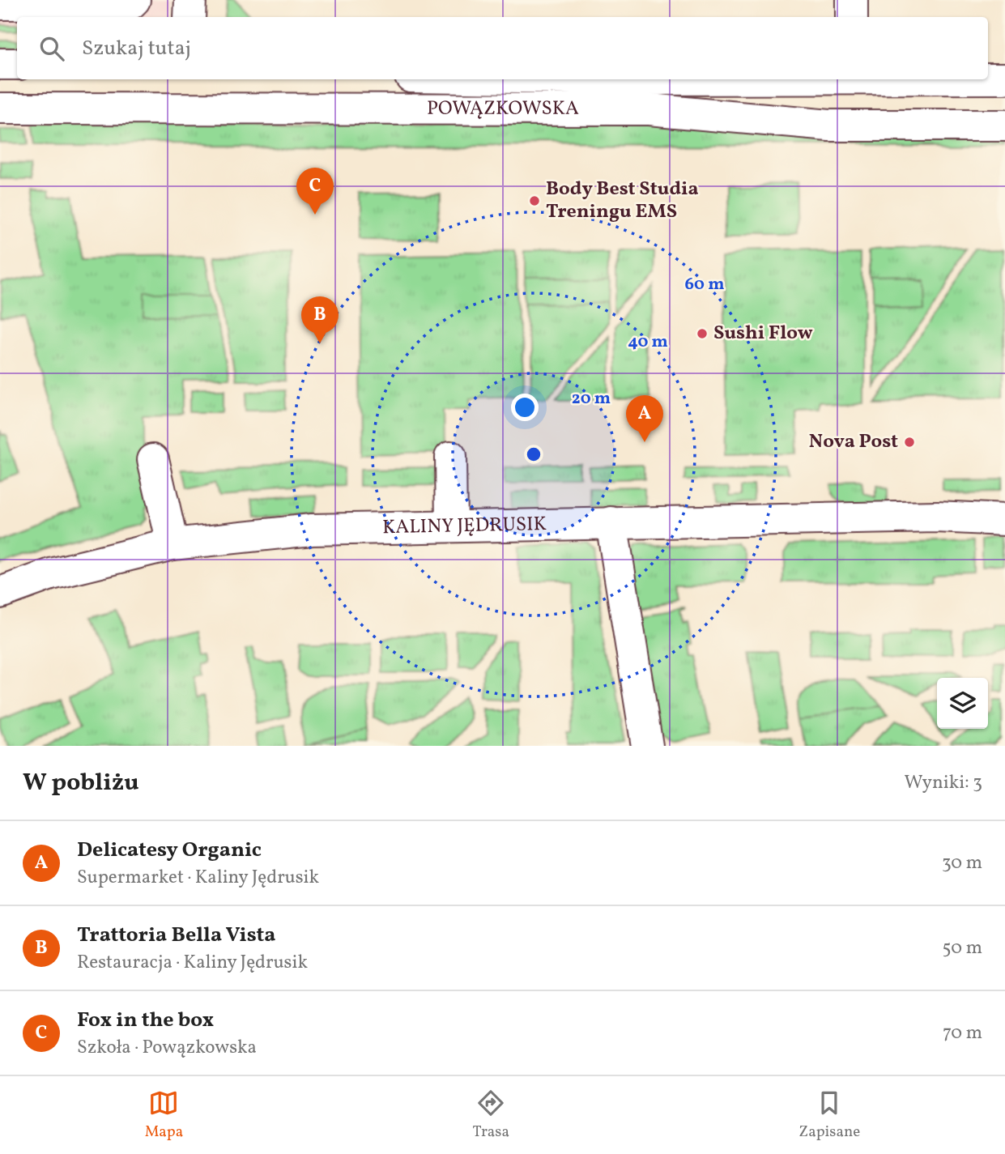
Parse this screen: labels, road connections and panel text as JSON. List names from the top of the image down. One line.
{"streets":{"main road":["POWĄZKOWSKA","KALINY JĘDRUSIK"]},"places":["Body Best Studia Treningu EMS","Sushi Flow","Nova Post"],"page":{"search":"Szukaj tutaj","pins":["C","B","A"],"heading":["W pobliżu","Wyniki: 3"],"list":[{"mark":"A","name":"Delicatesy Organic","note":"Supermarket · Kaliny Jędrusik","value":"30 m"},{"mark":"B","name":"Trattoria Bella Vista","note":"Restauracja · Kaliny Jędrusik","value":"50 m"},{"mark":"C","name":"Fox in the box","note":"Szkoła · Powązkowska","value":"70 m"}],"nav":["Mapa","Trasa","Zapisane"]},"rings":["60 m","40 m","20 m"]}
